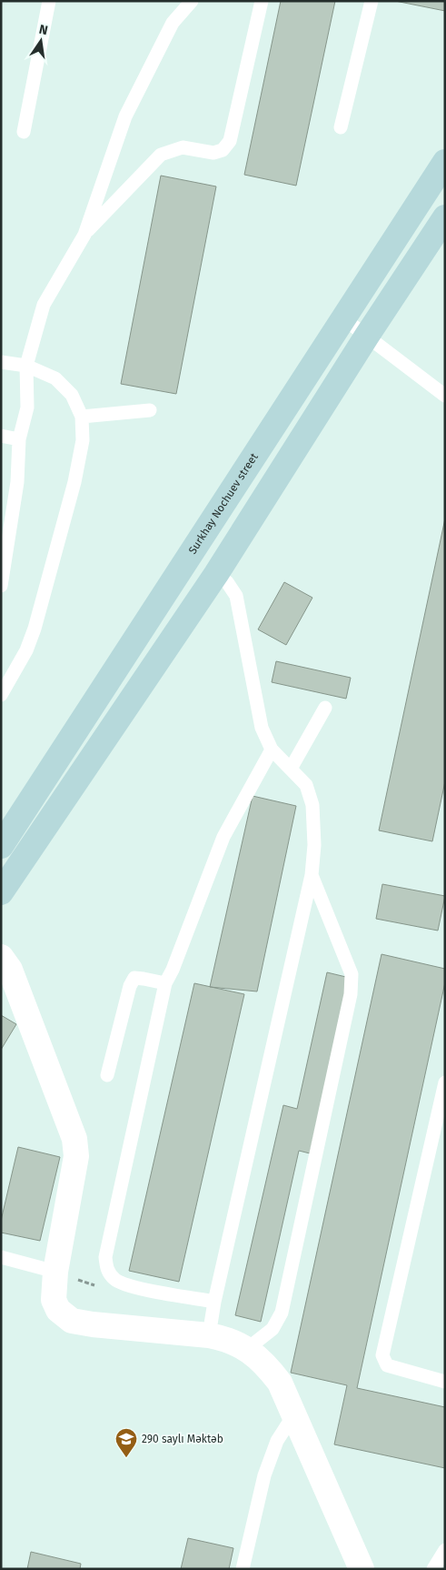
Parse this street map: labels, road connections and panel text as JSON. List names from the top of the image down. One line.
{"streets":{"street":["Surkhay Nochuev street"]},"places":{"school or university":["290 saylı Məktəb"]},"north":"top"}
